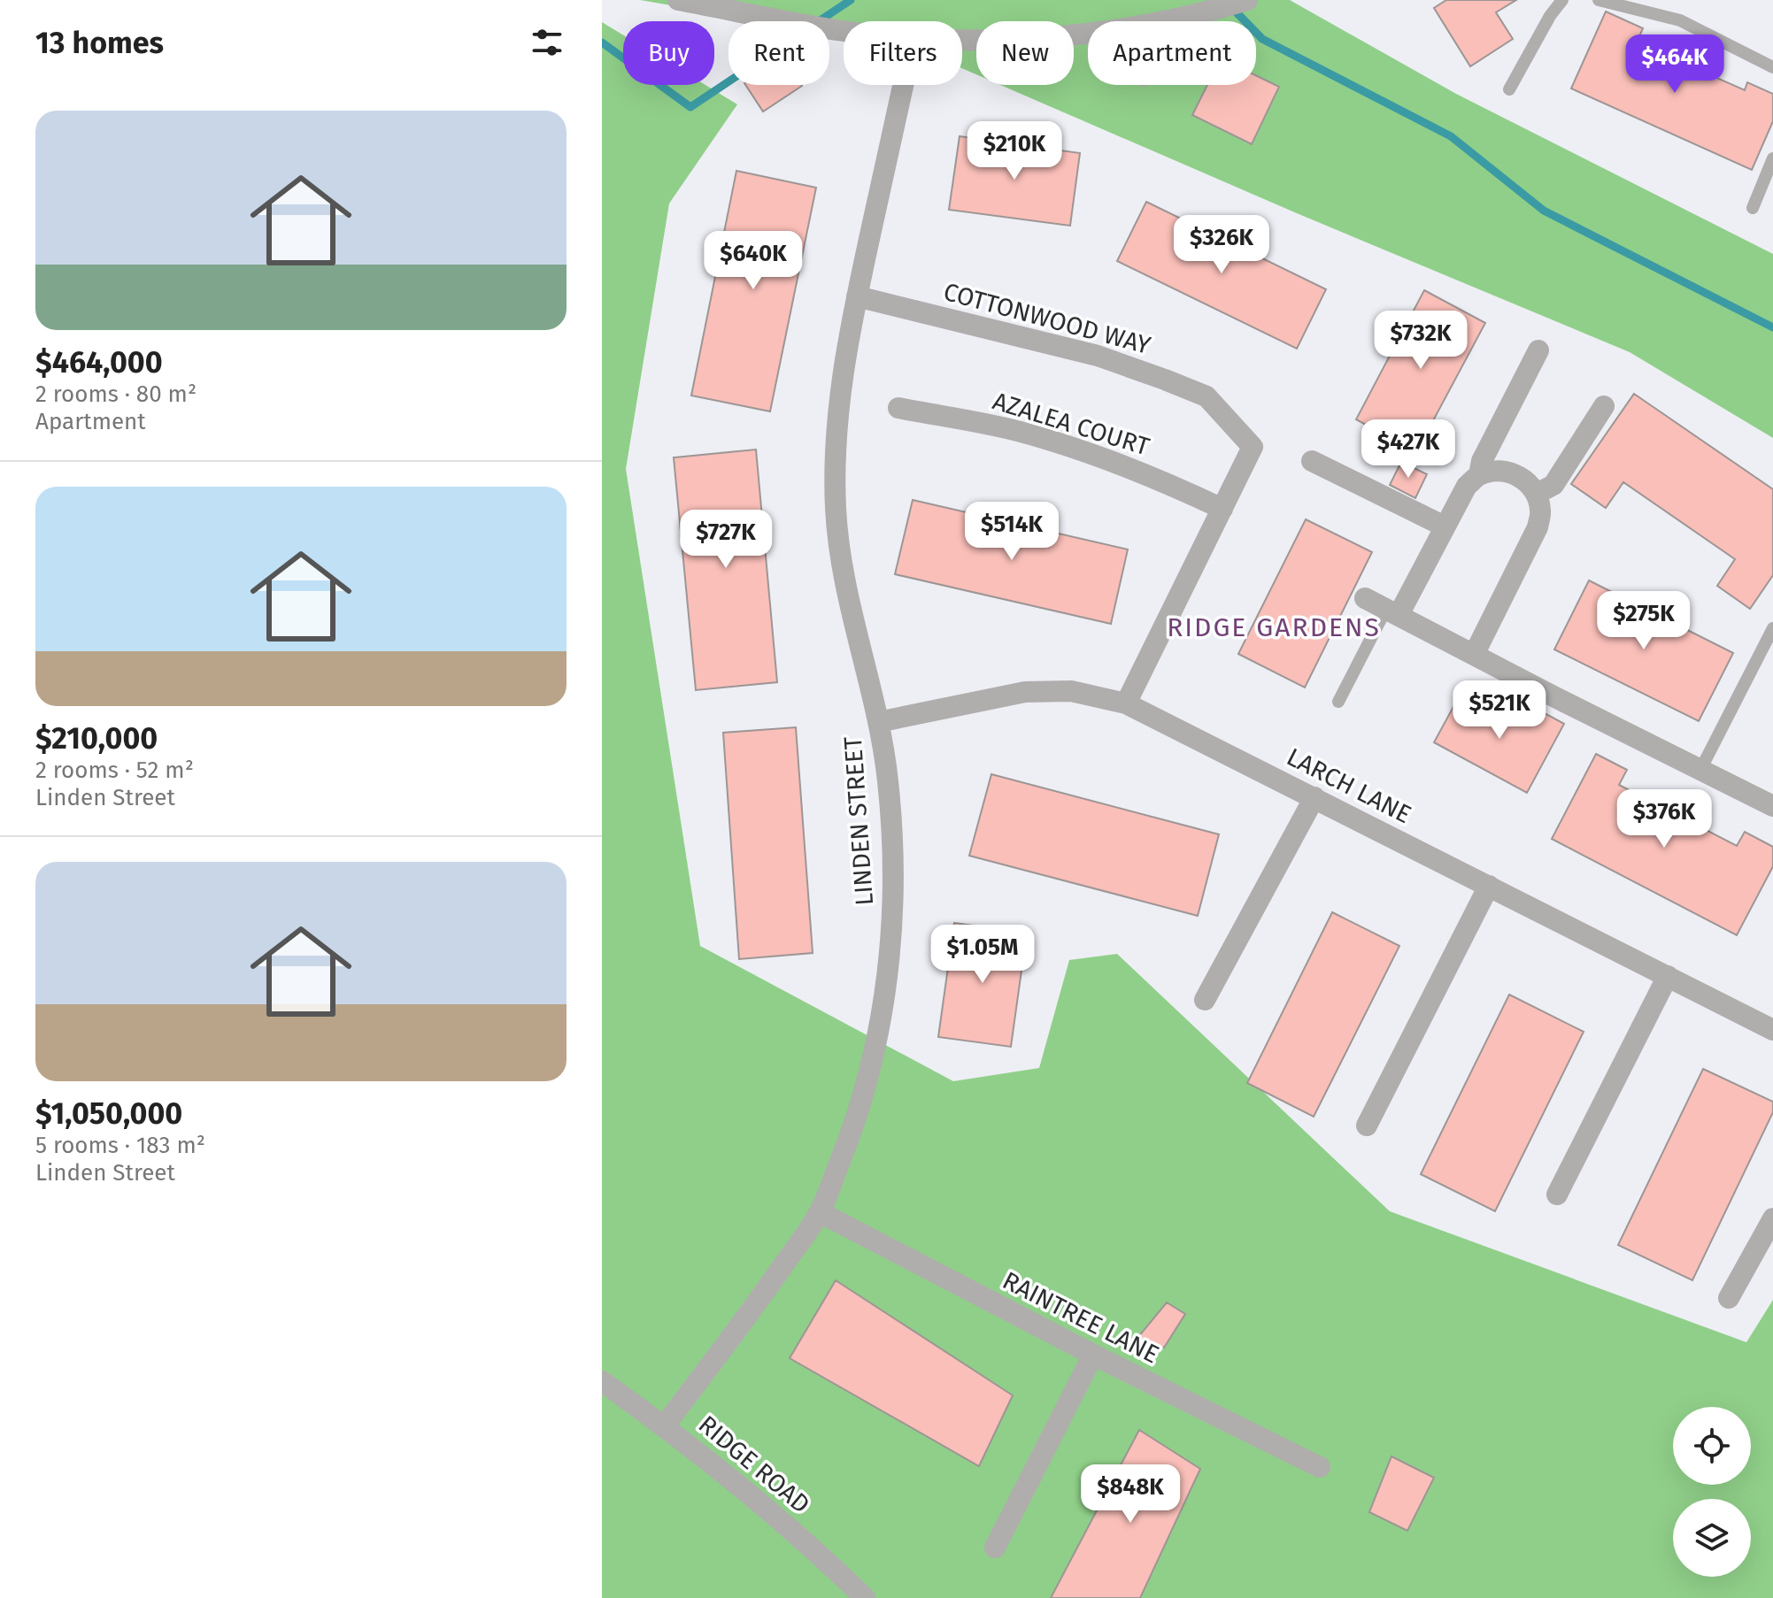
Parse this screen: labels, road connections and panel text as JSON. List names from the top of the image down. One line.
{"streets":{"street":["COTTONWOOD WAY","AZALEA COURT","LARCH LANE","LINDEN STREET","RAINTREE LANE","RIDGE ROAD"]},"crossings":[["COTTONWOOD WAY","AZALEA COURT"],["COTTONWOOD WAY","LARCH LANE"],["COTTONWOOD WAY","LINDEN STREET"],["LARCH LANE","LINDEN STREET"],["LINDEN STREET","RAINTREE LANE"],["LINDEN STREET","RIDGE ROAD"]],"districts":["RIDGE GARDENS"],"page":{"heading":"13 homes","chip":["Buy","Rent","Filters","New","Apartment"],"price":["$464K","$210K","$326K","$640K","$732K","$427K","$514K","$727K","$275K","$521K","$376K","$1.05M","$848K"],"list":[{"name":"$464,000","note":"2 rooms · 80 m² · Apartment"},{"name":"$210,000","note":"2 rooms · 52 m² · Linden Street"},{"name":"$1,050,000","note":"5 rooms · 183 m² · Linden Street"}]}}
